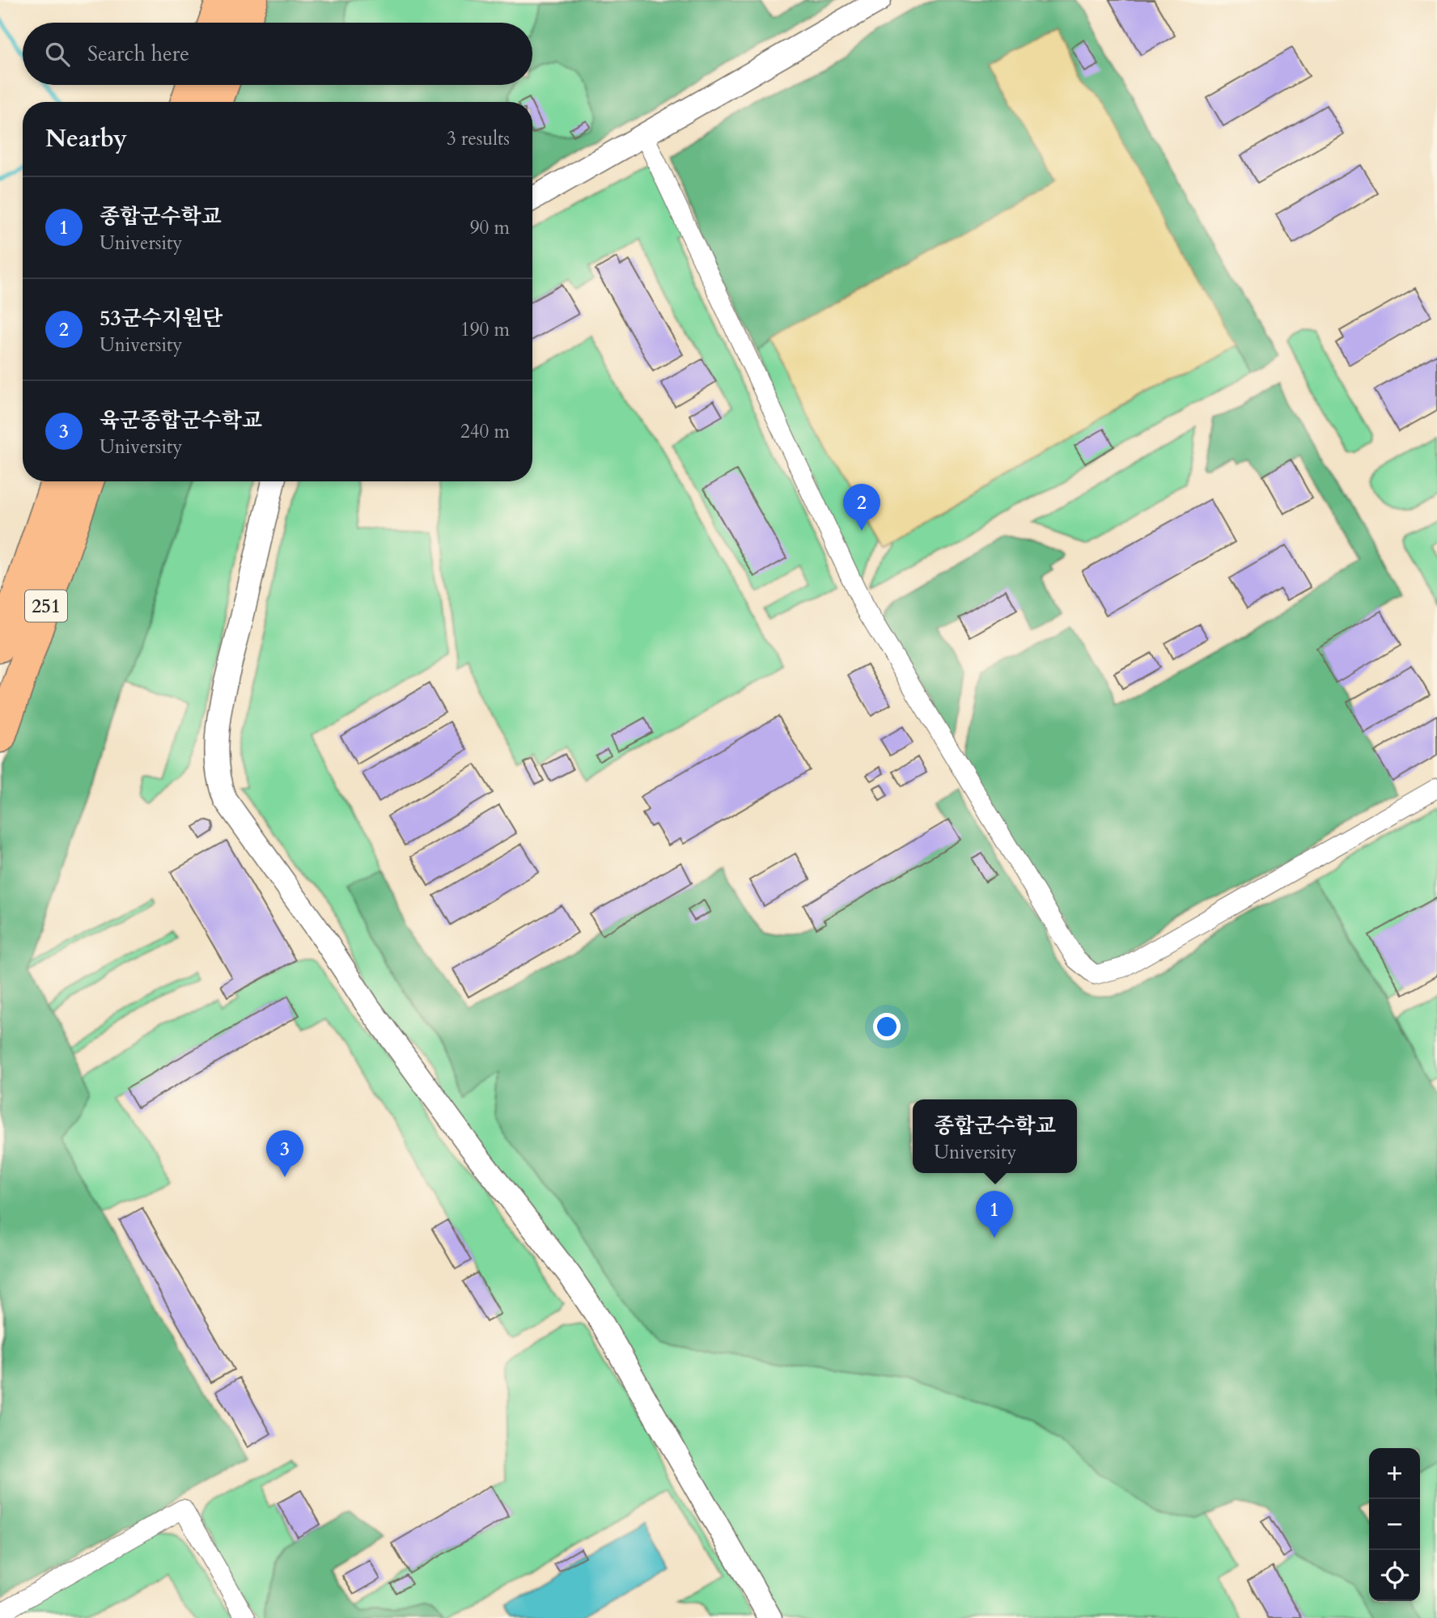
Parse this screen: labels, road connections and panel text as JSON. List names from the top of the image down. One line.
{"streets":{"highway":["251"]},"page":{"search":"Search here","heading":["Nearby","3 results"],"list":[{"mark":"1","name":"종합군수학교","note":"University","value":"90 m"},{"mark":"2","name":"53군수지원단","note":"University","value":"190 m"},{"mark":"3","name":"육군종합군수학교","note":"University","value":"240 m"}],"pins":["2","3","1"],"popup":["종합군수학교","University"],"map_buttons":["+","−"]}}
